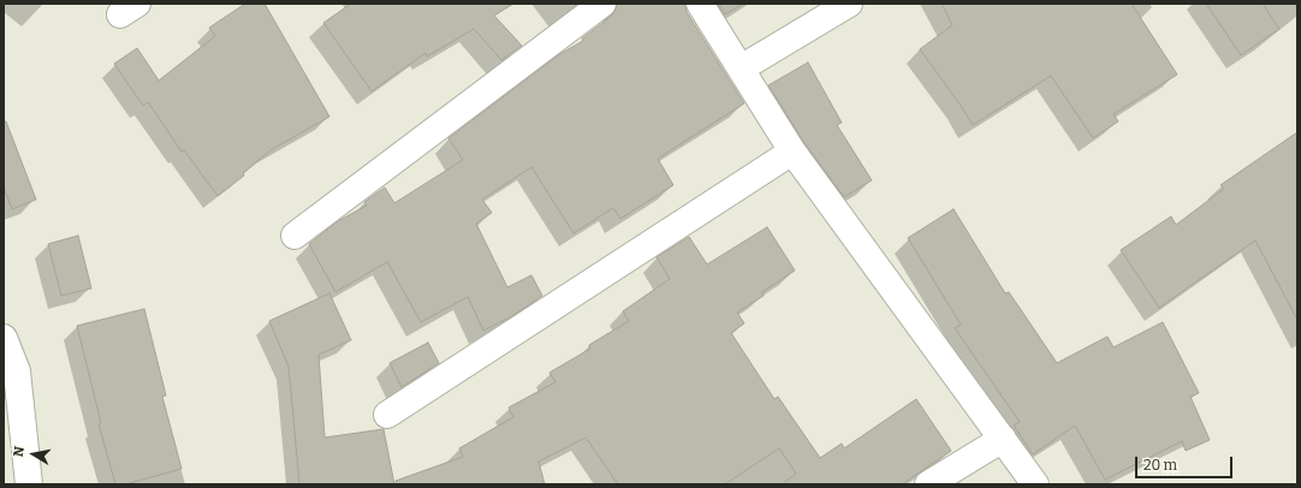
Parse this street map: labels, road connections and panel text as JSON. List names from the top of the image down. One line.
{"scale_bar":"20 m","north":"left"}
